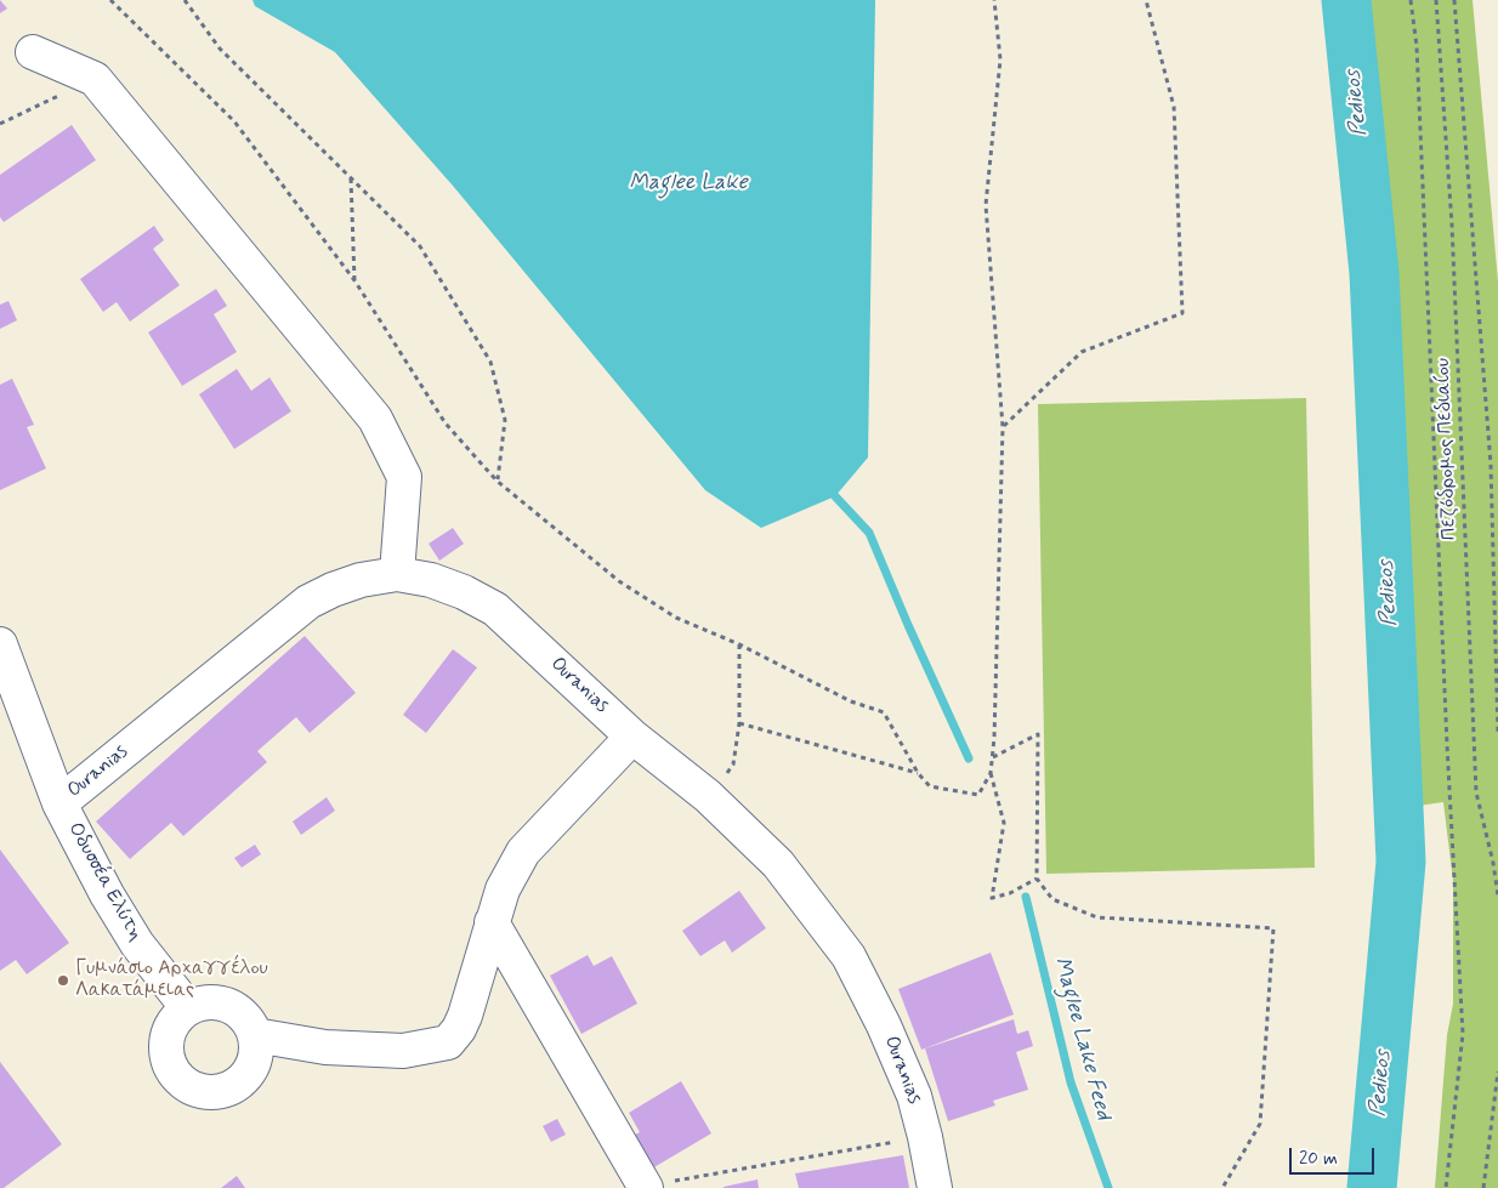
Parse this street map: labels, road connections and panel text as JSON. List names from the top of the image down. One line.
{"streets":{"street":["Ouranias","Οδυσσέα Ελύτη"],"path":["Πεζόδρομος Πεδιαίου"]},"crossings":[["Ouranias","Οδυσσέα Ελύτη"]],"water":["Pedieos","Maglee Lake","Maglee Lake Feed"],"places":["Γυμνάσιο Αρχαγγέλου Λακατάμειας"],"scale_bar":"20 m"}
